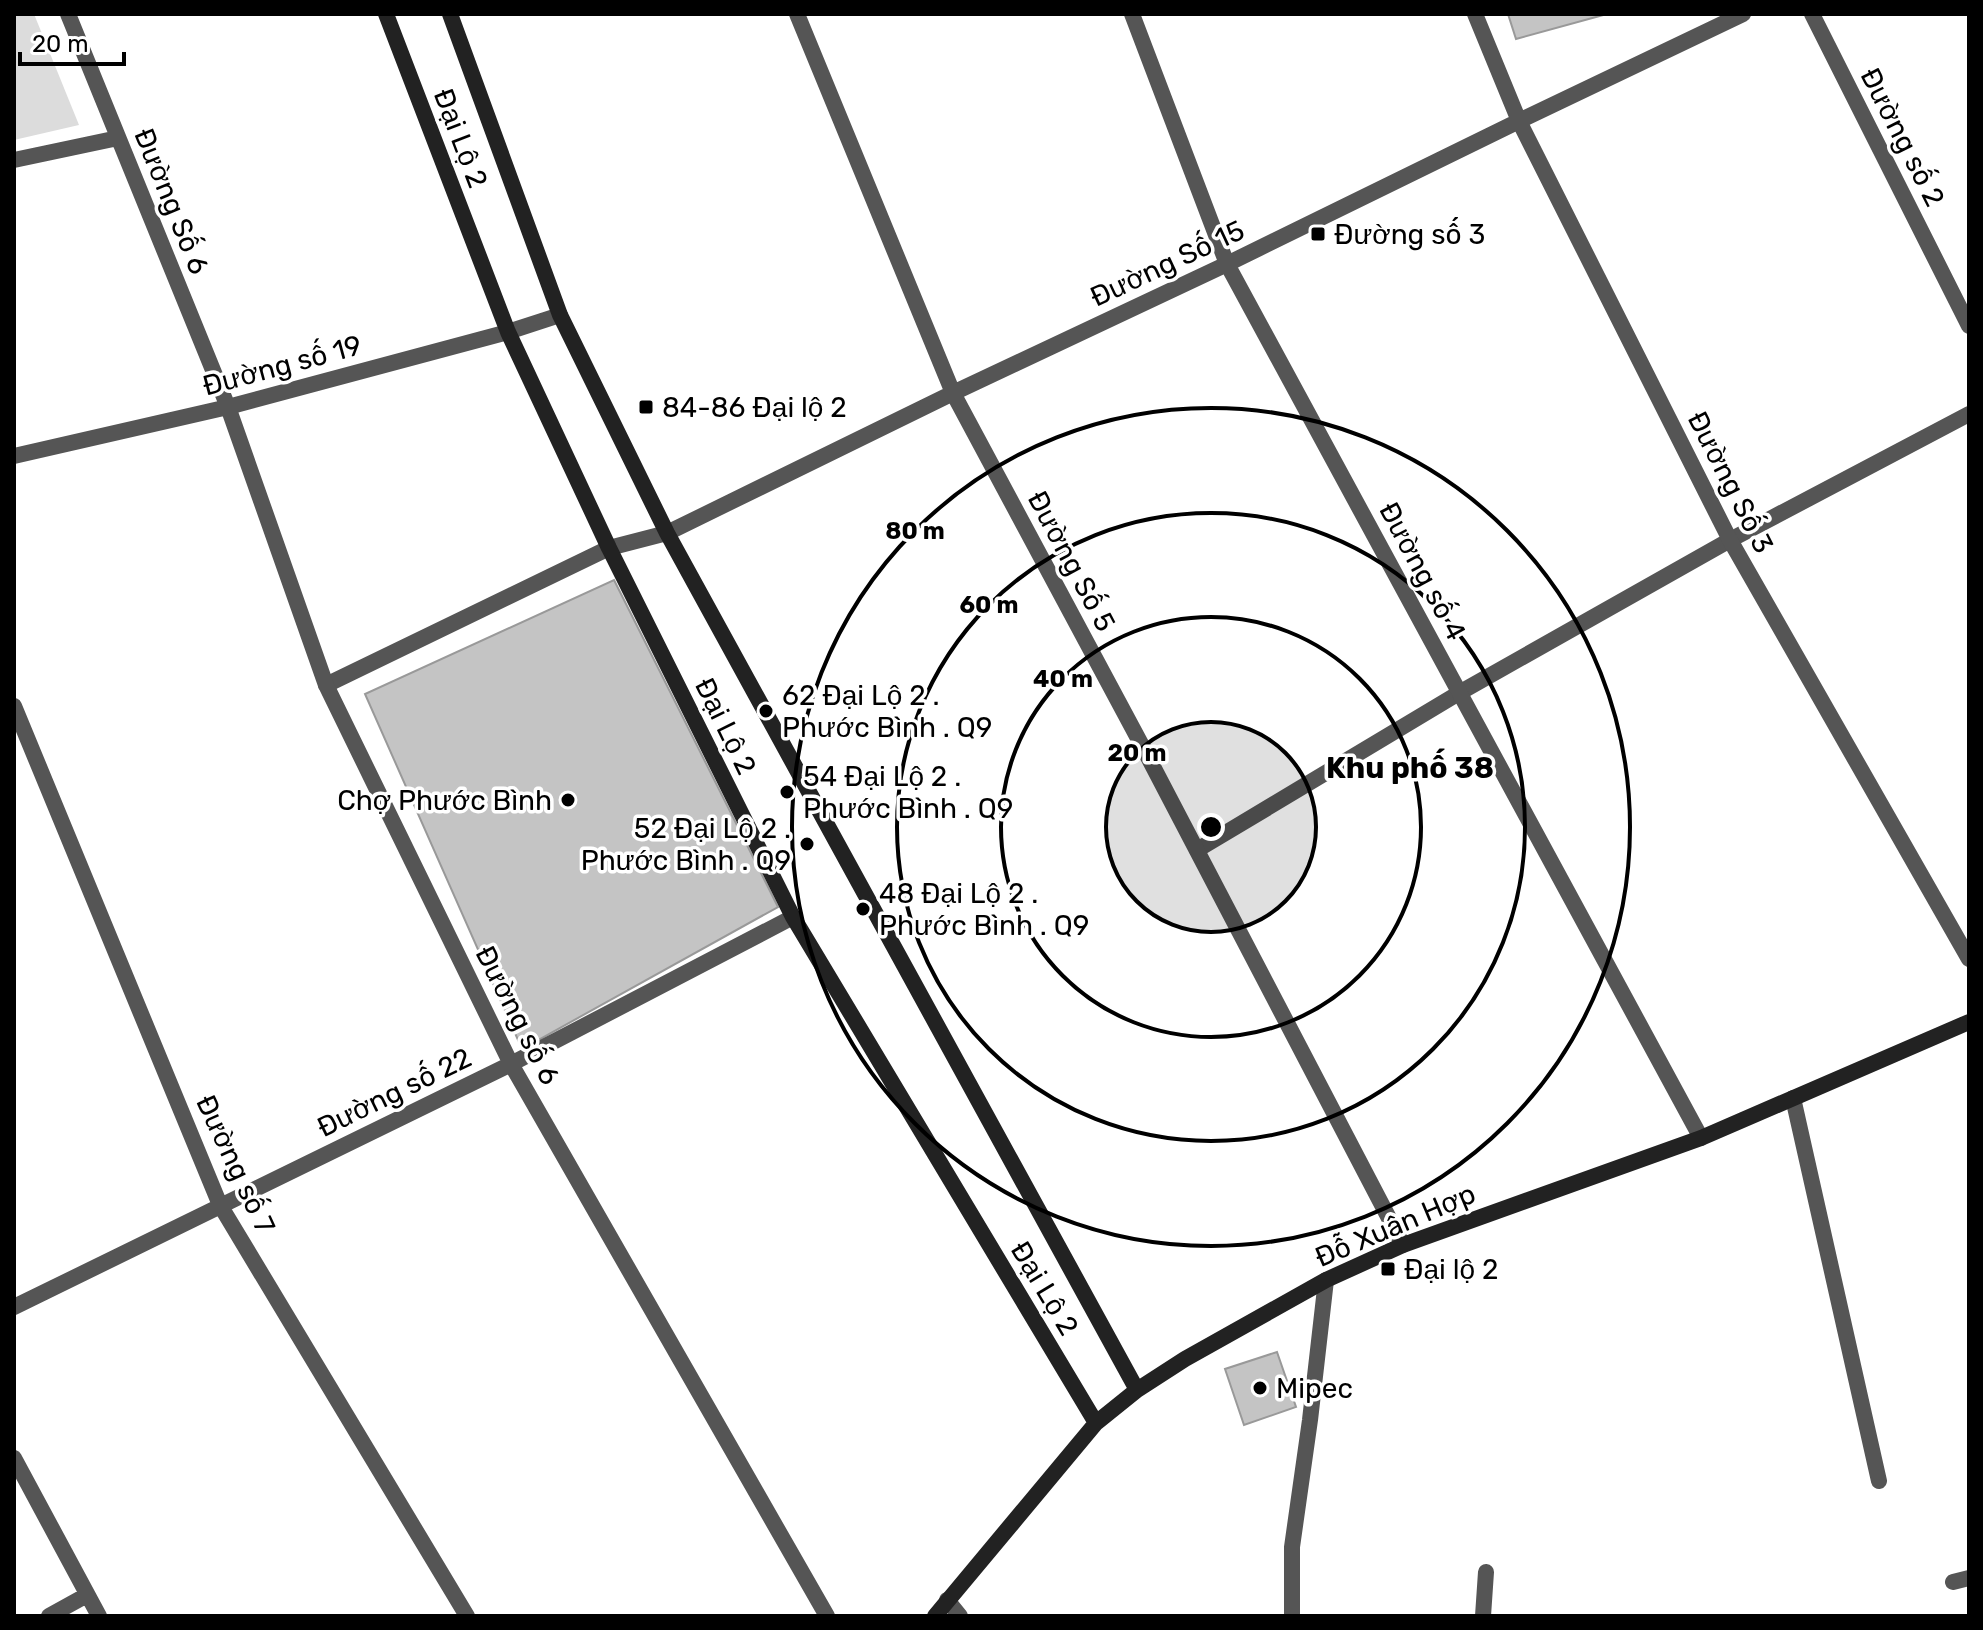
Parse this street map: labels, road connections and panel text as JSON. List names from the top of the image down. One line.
{"streets":{"street":["Đường số 2","Đại Lộ 2","Đường Số 6","Đường Số 15","Đường số 19","Đường Số 3","Đường Số 5","Đường số 4","Đường số 6","Đường số 22","Đường số 7","Đỗ Xuân Hợp"]},"crossings":[["Đại Lộ 2","Đường Số 15"],["Đại Lộ 2","Đường số 19"],["Đại Lộ 2","Đường số 22"],["Đại Lộ 2","Đỗ Xuân Hợp"],["Đường Số 6","Đường số 19"],["Đường Số 6","Đường số 6"],["Đường Số 15","Đường Số 3"],["Đường Số 15","Đường Số 5"],["Đường Số 15","Đường số 4"],["Đường Số 15","Đường số 6"],["Đường số 19","Đường số 6"],["Đường Số 5","Đỗ Xuân Hợp"],["Đường số 4","Đỗ Xuân Hợp"],["Đường số 6","Đường số 22"],["Đường số 22","Đường số 7"]],"districts":["Khu phố 38"],"places":{"transit":["Đường số 3","84-86 Đại lộ 2","Đại lộ 2"],"other":["62 Đại Lộ 2 . Phước Bình . Q9","54 Đại Lộ 2 . Phước Bình . Q9","Chợ Phước Bình","52 Đại Lộ 2 . Phước Bình . Q9","48 Đại Lộ 2 . Phước Bình . Q9","Mipec"]},"scale_bar":"20 m","rings":["80 m","60 m","40 m","20 m"]}
